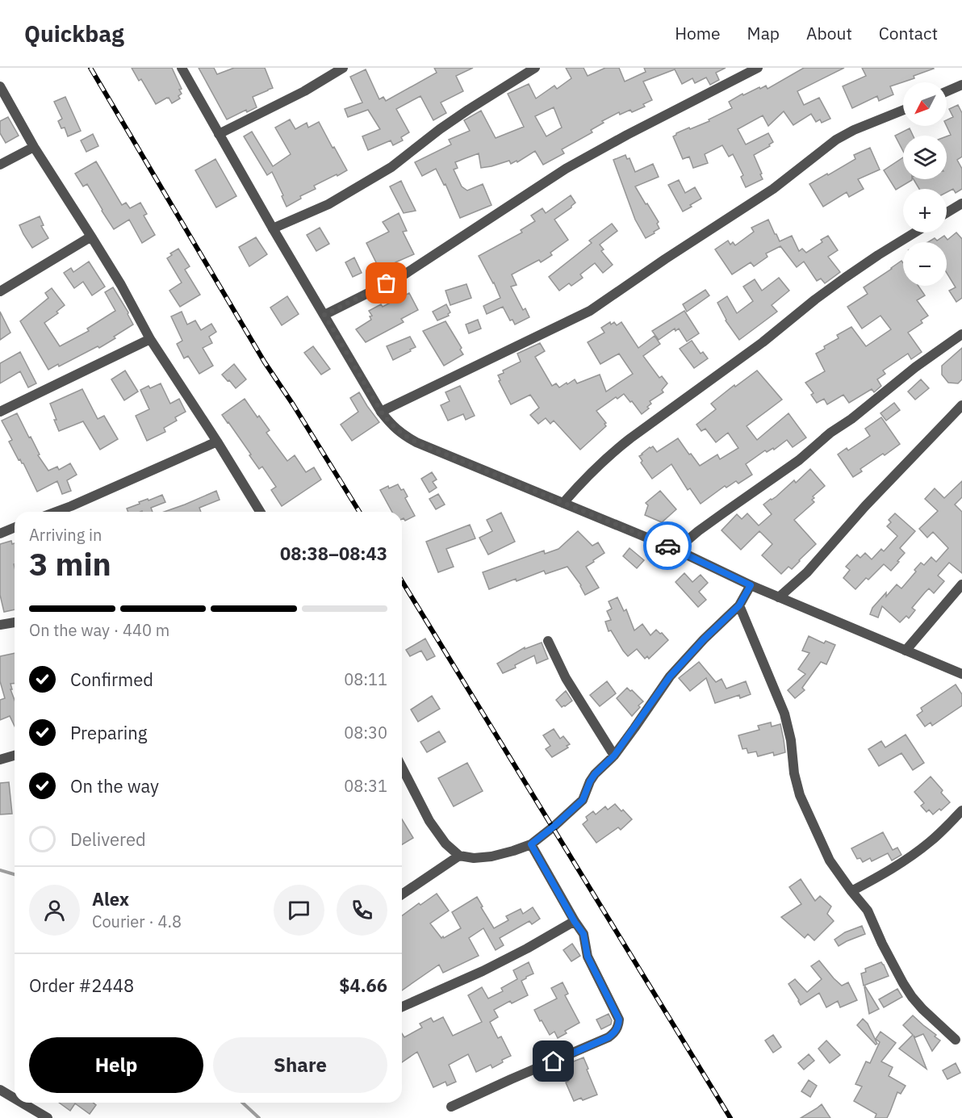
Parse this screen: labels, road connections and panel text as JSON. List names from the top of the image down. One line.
{"north":"bottom left","page":{"header":"Quickbag","nav":["Home","Map","About","Contact"],"map_buttons":["+","−"],"heading":["3 min","Arriving in","08:38–08:43"],"panel":["Alex","Courier · 4.8","Order #2448","$4.66"],"bar":"On the way · 440 m","list":[["Confirmed","08:11"],["Preparing","08:30"],["On the way","08:31"],"Delivered"],"buttons":["Help","Share"]}}
